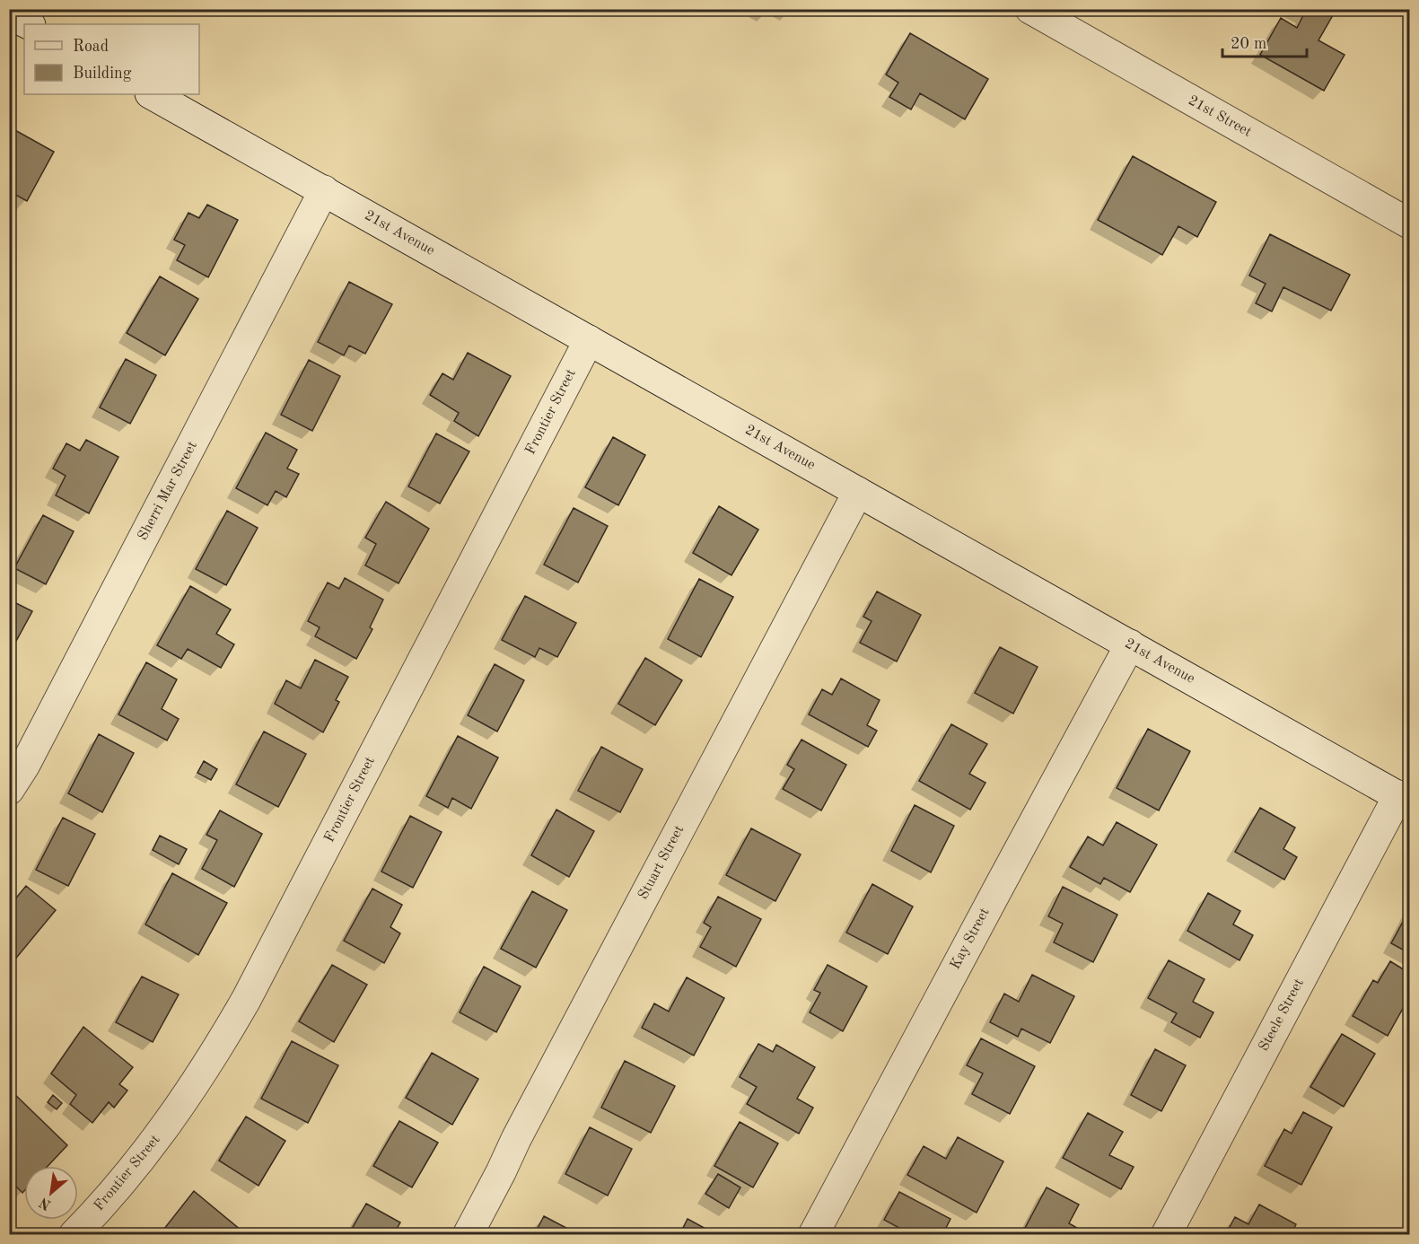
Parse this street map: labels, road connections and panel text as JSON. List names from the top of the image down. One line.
{"streets":{"street":["21st Street","21st Avenue","Frontier Street","Sherri Mar Street","Stuart Street","Kay Street","Steele Street"]},"crossings":[["21st Avenue","Frontier Street"],["21st Avenue","Sherri Mar Street"],["21st Avenue","Stuart Street"],["21st Avenue","Kay Street"],["21st Avenue","Steele Street"]],"legend":["Road","Building"],"scale_bar":"20 m","north":"bottom left"}
